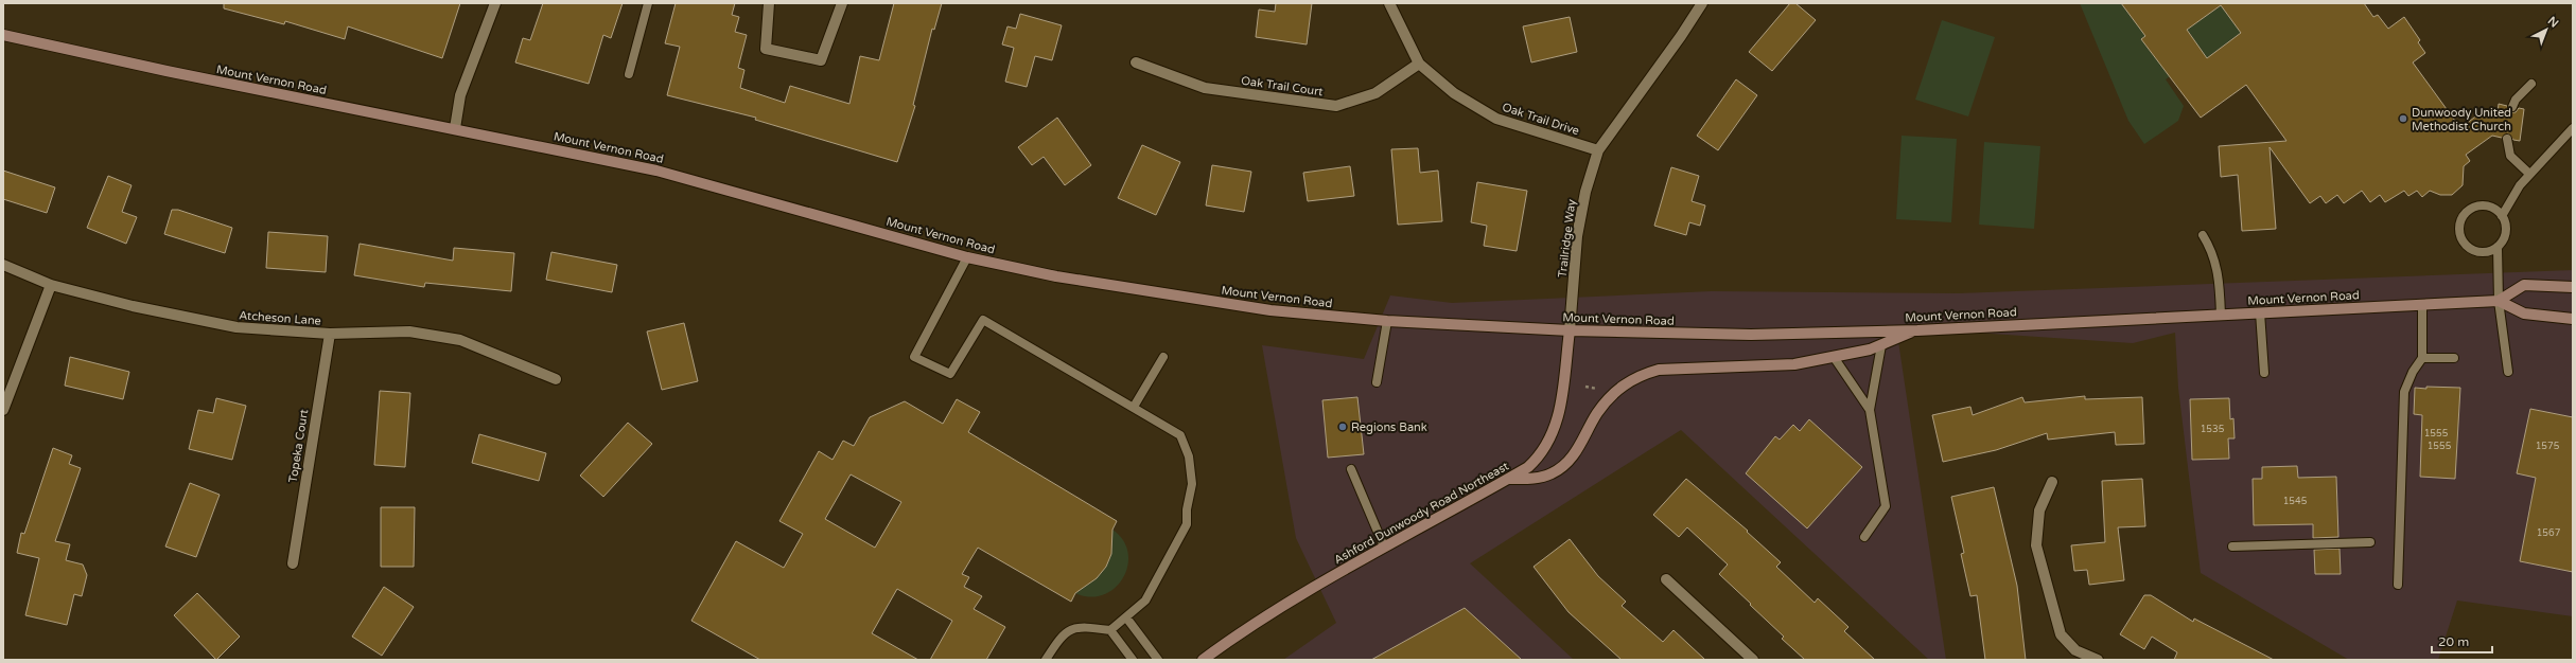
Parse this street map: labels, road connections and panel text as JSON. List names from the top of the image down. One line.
{"streets":{"main road":["Mount Vernon Road","Ashford Dunwoody Road Northeast"],"street":["Oak Trail Court","Oak Trail Drive","Trailridge Way","Atcheson Lane","Topeka Court"]},"crossings":[["Mount Vernon Road","Trailridge Way"],["Mount Vernon Road","Ashford Dunwoody Road Northeast"],["Oak Trail Court","Oak Trail Drive"],["Oak Trail Drive","Trailridge Way"],["Trailridge Way","Ashford Dunwoody Road Northeast"],["Atcheson Lane","Topeka Court"]],"places":["Dunwoody United Methodist Church","Regions Bank"],"house_numbers":["1535","1555","1555","1575","1545","1567"],"scale_bar":"20 m","north":"top right"}
